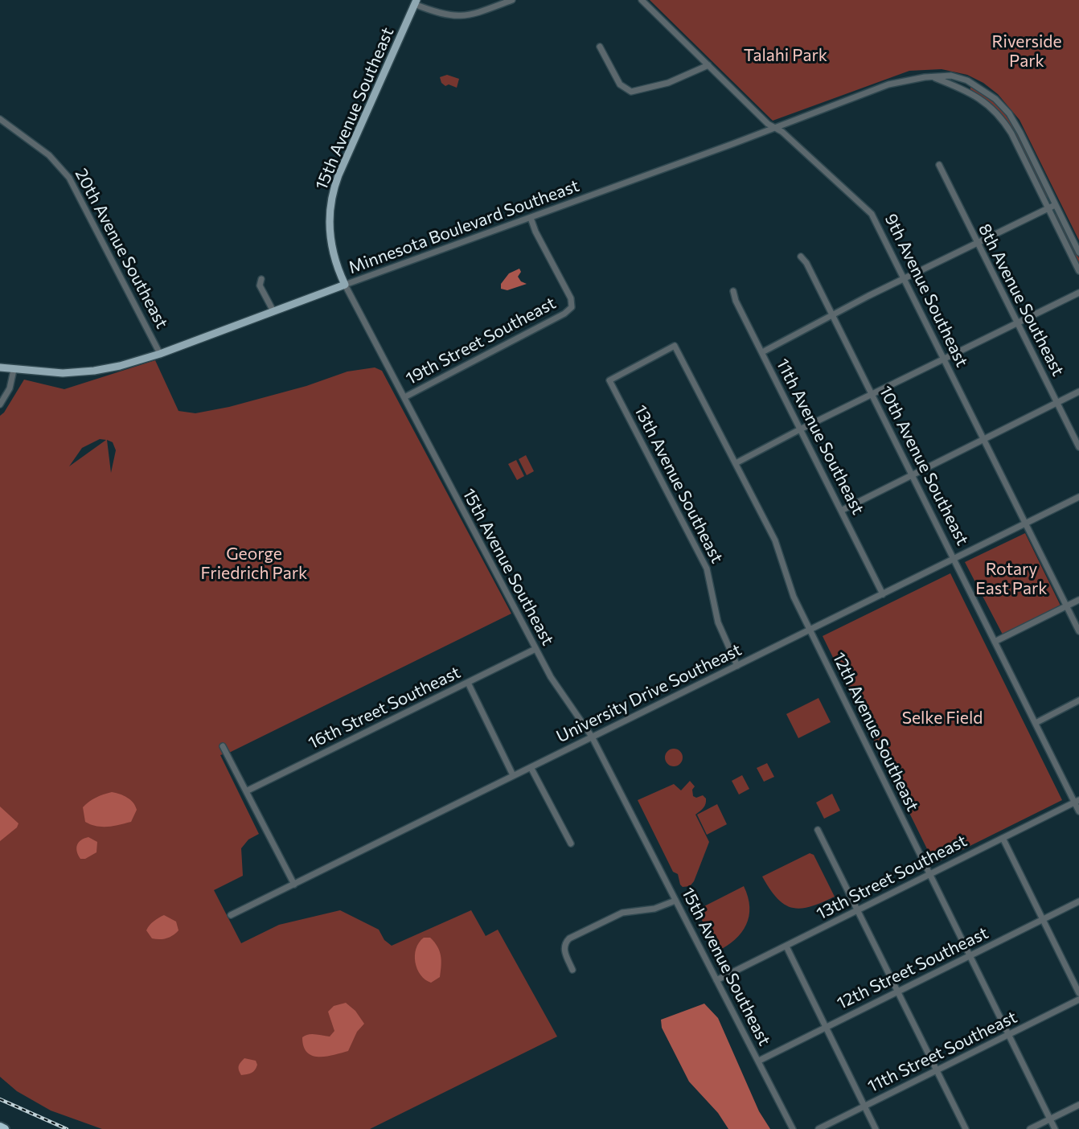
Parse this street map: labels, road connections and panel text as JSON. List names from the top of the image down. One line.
{"streets":{"main road":["15th Avenue Southeast","Minnesota Boulevard Southeast"],"street":["20th Avenue Southeast","9th Avenue Southeast","8th Avenue Southeast","19th Street Southeast","11th Avenue Southeast","10th Avenue Southeast","13th Avenue Southeast","University Drive Southeast","16th Street Southeast","12th Avenue Southeast","13th Street Southeast","12th Street Southeast","11th Street Southeast"]},"crossings":[["15th Avenue Southeast","Minnesota Boulevard Southeast"],["15th Avenue Southeast","19th Street Southeast"],["15th Avenue Southeast","University Drive Southeast"],["15th Avenue Southeast","16th Street Southeast"],["15th Avenue Southeast","13th Street Southeast"],["15th Avenue Southeast","12th Street Southeast"],["Minnesota Boulevard Southeast","20th Avenue Southeast"],["Minnesota Boulevard Southeast","9th Avenue Southeast"],["Minnesota Boulevard Southeast","19th Street Southeast"],["9th Avenue Southeast","University Drive Southeast"],["11th Avenue Southeast","University Drive Southeast"],["10th Avenue Southeast","University Drive Southeast"],["10th Avenue Southeast","13th Street Southeast"],["13th Avenue Southeast","University Drive Southeast"],["13th Avenue Southeast","12th Avenue Southeast"],["University Drive Southeast","12th Avenue Southeast"],["12th Avenue Southeast","13th Street Southeast"],["12th Avenue Southeast","12th Street Southeast"],["12th Avenue Southeast","11th Street Southeast"]],"parks":["Riverside Park","Talahi Park","George Friedrich Park","Rotary East Park","Selke Field"]}
